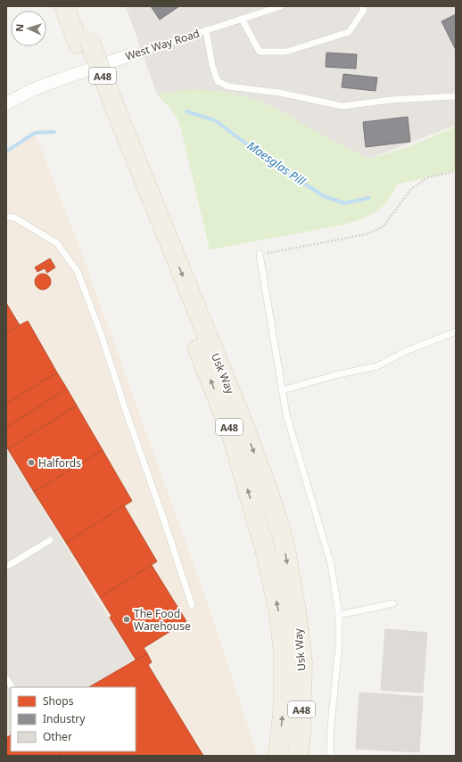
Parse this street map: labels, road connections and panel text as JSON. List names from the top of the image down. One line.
{"streets":{"main road":["A48","Usk Way"],"street":["West Way Road"]},"water":["Maesglas Pill"],"places":["Halfords","The Food Warehouse"],"legend":["Shops","Industry","Other"],"north":"left"}
